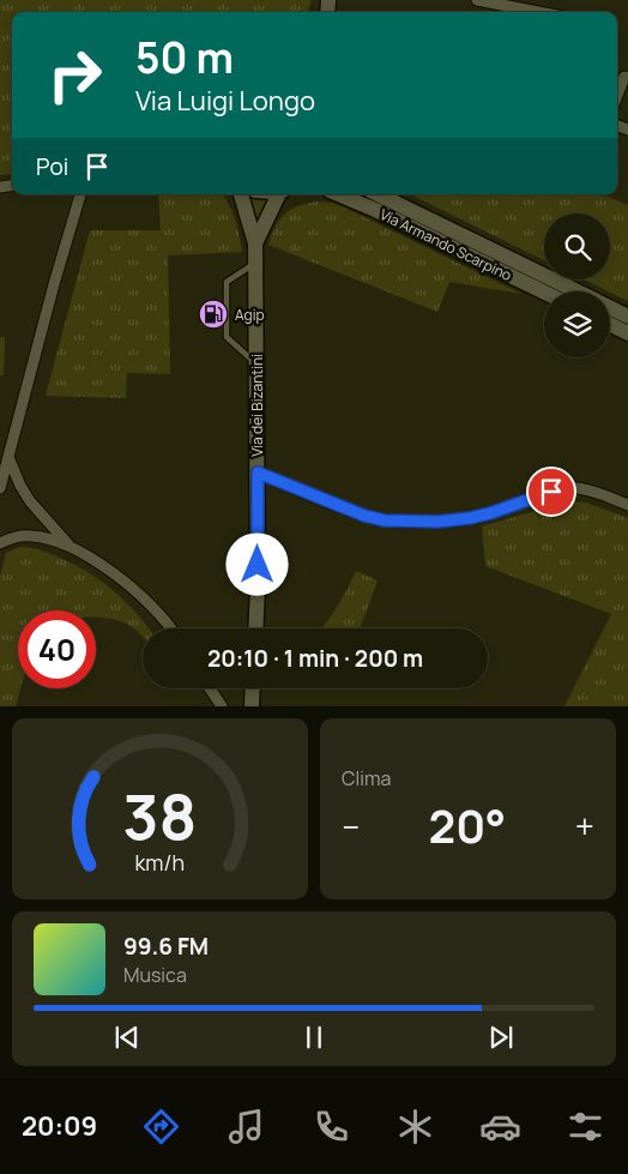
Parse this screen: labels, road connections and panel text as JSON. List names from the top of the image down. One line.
{"streets":{"street":["Via Armando Scarpino","Via dei Bizantini"]},"places":{"fuel station":["Agip"]},"page":{"turn":["50 m","Via Luigi Longo"],"then":"Poi","limit":"40","trip":"20:10 · 1 min · 200 m","tile":"Clima","heat":["−","20°","+"],"song":["99.6 FM","Musica"],"tabs":"20:09","gauge":["38","km/h"]}}
